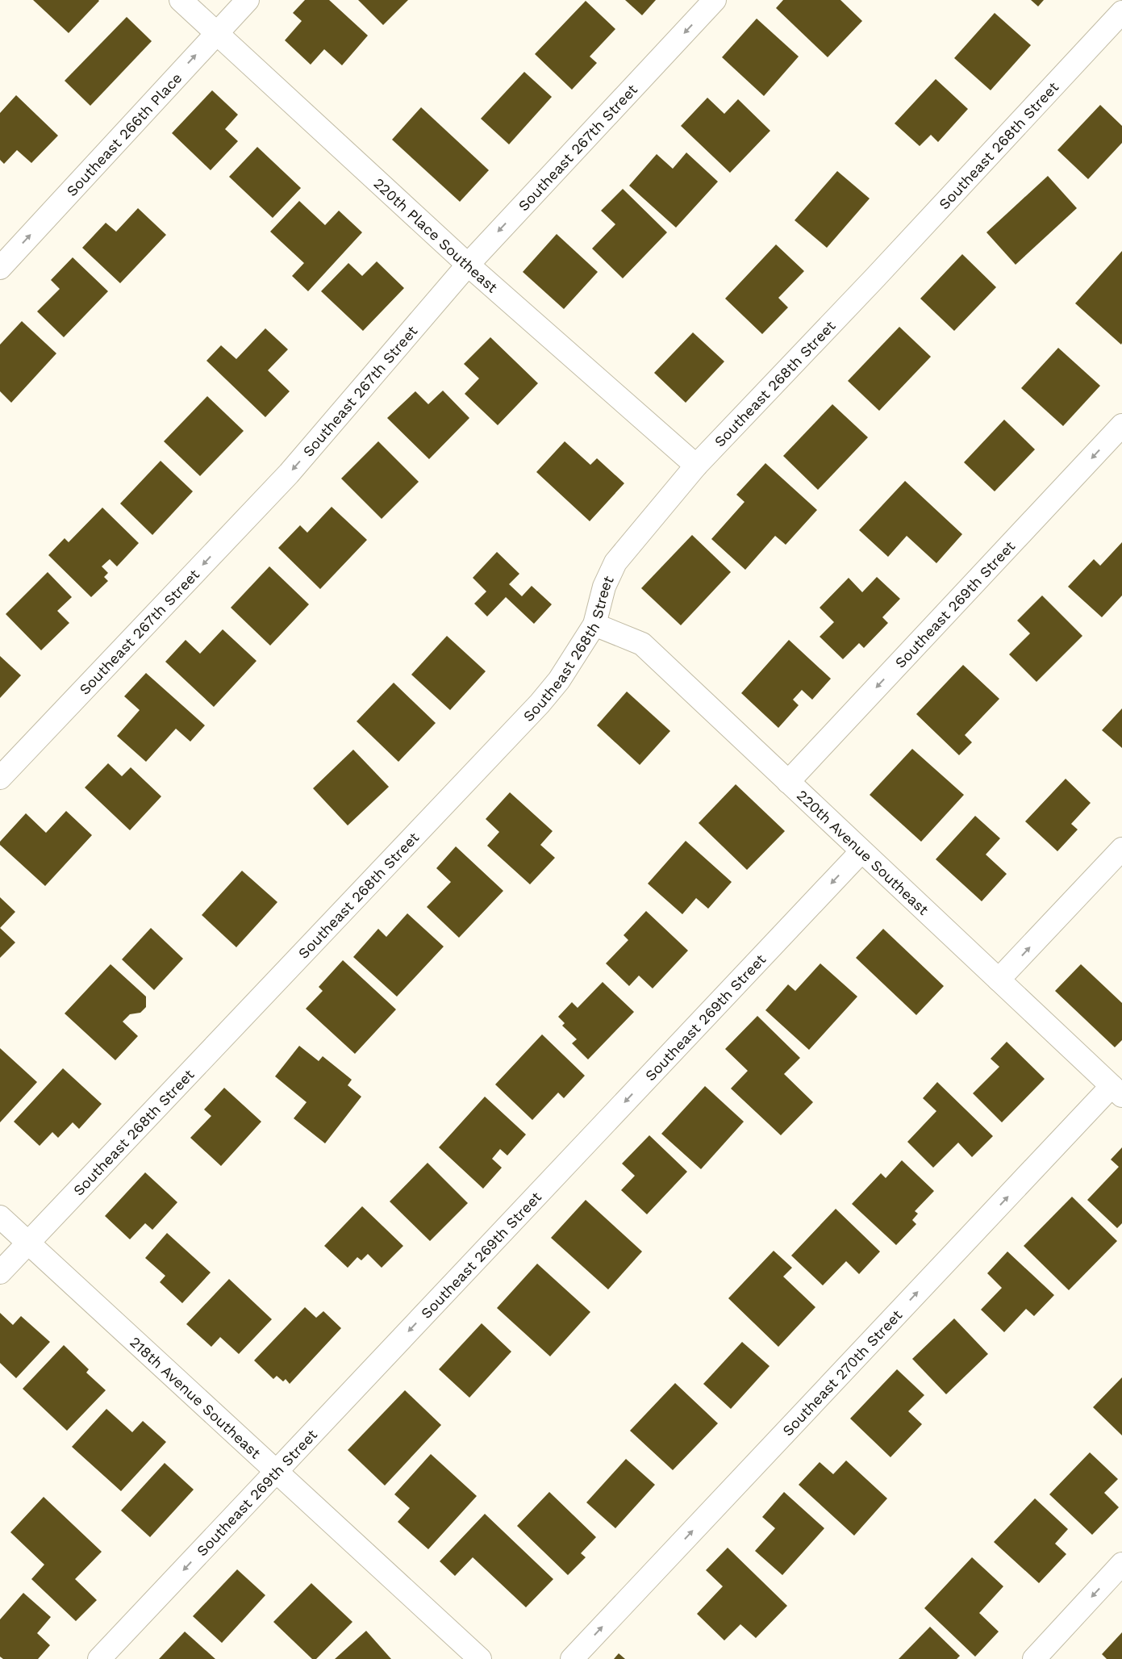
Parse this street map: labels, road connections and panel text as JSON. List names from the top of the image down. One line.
{"streets":{"street":["Southeast 266th Place","Southeast 268th Street","Southeast 267th Street","220th Place Southeast","Southeast 269th Street","220th Avenue Southeast","Southeast 270th Street","218th Avenue Southeast"]},"crossings":[["Southeast 266th Place","220th Place Southeast"],["Southeast 268th Street","220th Place Southeast"],["Southeast 268th Street","220th Avenue Southeast"],["Southeast 268th Street","218th Avenue Southeast"],["Southeast 267th Street","220th Place Southeast"],["Southeast 269th Street","220th Avenue Southeast"],["Southeast 269th Street","218th Avenue Southeast"],["220th Avenue Southeast","Southeast 270th Street"]],"one_way":["Southeast 266th Place","Southeast 267th Street","Southeast 269th Street","Southeast 270th Street"]}
